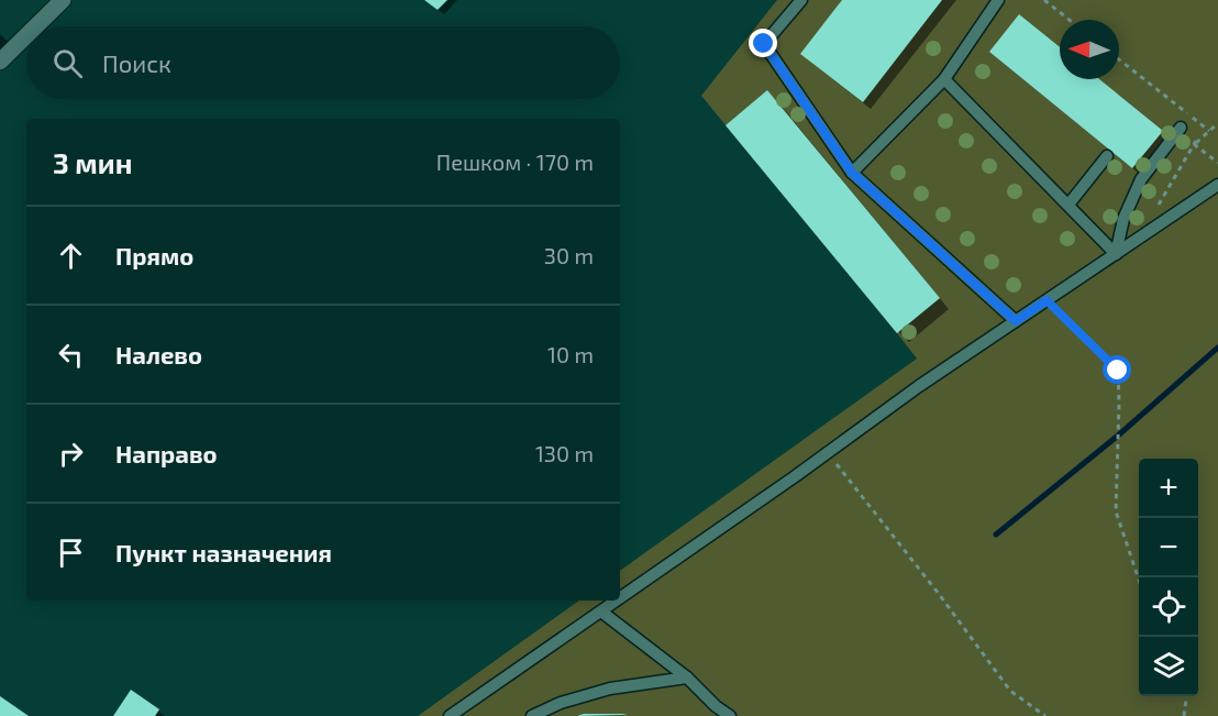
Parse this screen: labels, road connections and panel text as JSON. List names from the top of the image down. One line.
{"north":"left","page":{"search":"Поиск","heading":["3 мин","Пешком · 170 m"],"list":[["Прямо","30 m"],["Налево","10 m"],["Направо","130 m"],"Пункт назначения"],"map_buttons":["+","−"]}}
